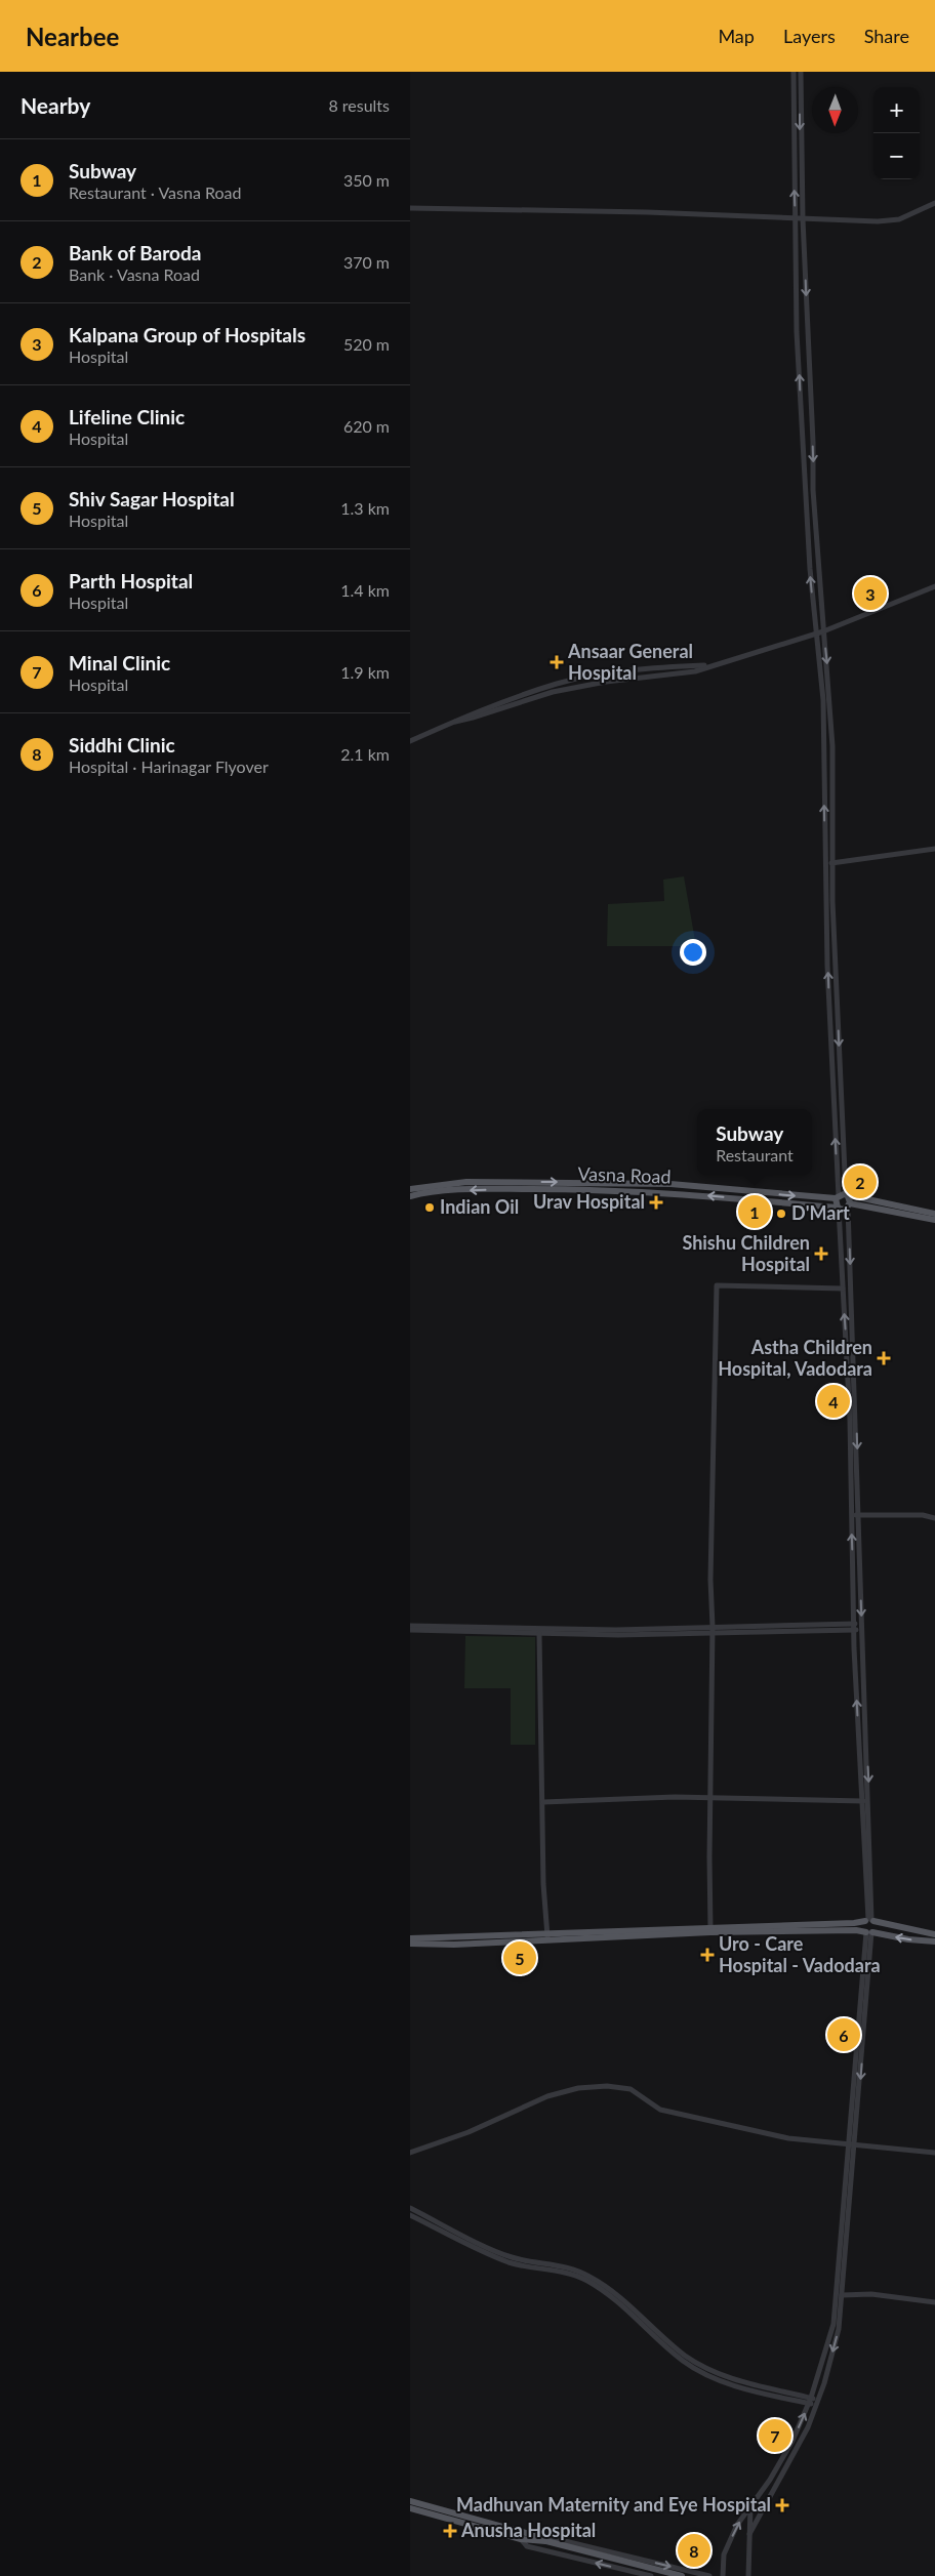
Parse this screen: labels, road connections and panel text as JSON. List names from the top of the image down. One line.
{"streets":{"main road":["Vasna Road"]},"places":{"health":["Ansaar General Hospital","Urav Hospital","Shishu Children Hospital","Astha Children Hospital, Vadodara","Uro - Care Hospital - Vadodara","Madhuvan Maternity and Eye Hospital","Anusha Hospital"],"other":["Indian Oil","D'Mart"]},"north":"bottom","page":{"header":"Nearbee","nav":["Map","Layers","Share"],"heading":["Nearby","8 results"],"map_buttons":["+","−"],"list":[{"mark":"1","name":"Subway","note":"Restaurant · Vasna Road","value":"350 m"},{"mark":"2","name":"Bank of Baroda","note":"Bank · Vasna Road","value":"370 m"},{"mark":"3","name":"Kalpana Group of Hospitals","note":"Hospital","value":"520 m"},{"mark":"4","name":"Lifeline Clinic","note":"Hospital","value":"620 m"},{"mark":"5","name":"Shiv Sagar Hospital","note":"Hospital","value":"1.3 km"},{"mark":"6","name":"Parth Hospital","note":"Hospital","value":"1.4 km"},{"mark":"7","name":"Minal Clinic","note":"Hospital","value":"1.9 km"},{"mark":"8","name":"Siddhi Clinic","note":"Hospital · Harinagar Flyover","value":"2.1 km"}],"pins":["3","2","1","4","5","6","7","8"],"popup":["Subway","Restaurant"]}}
